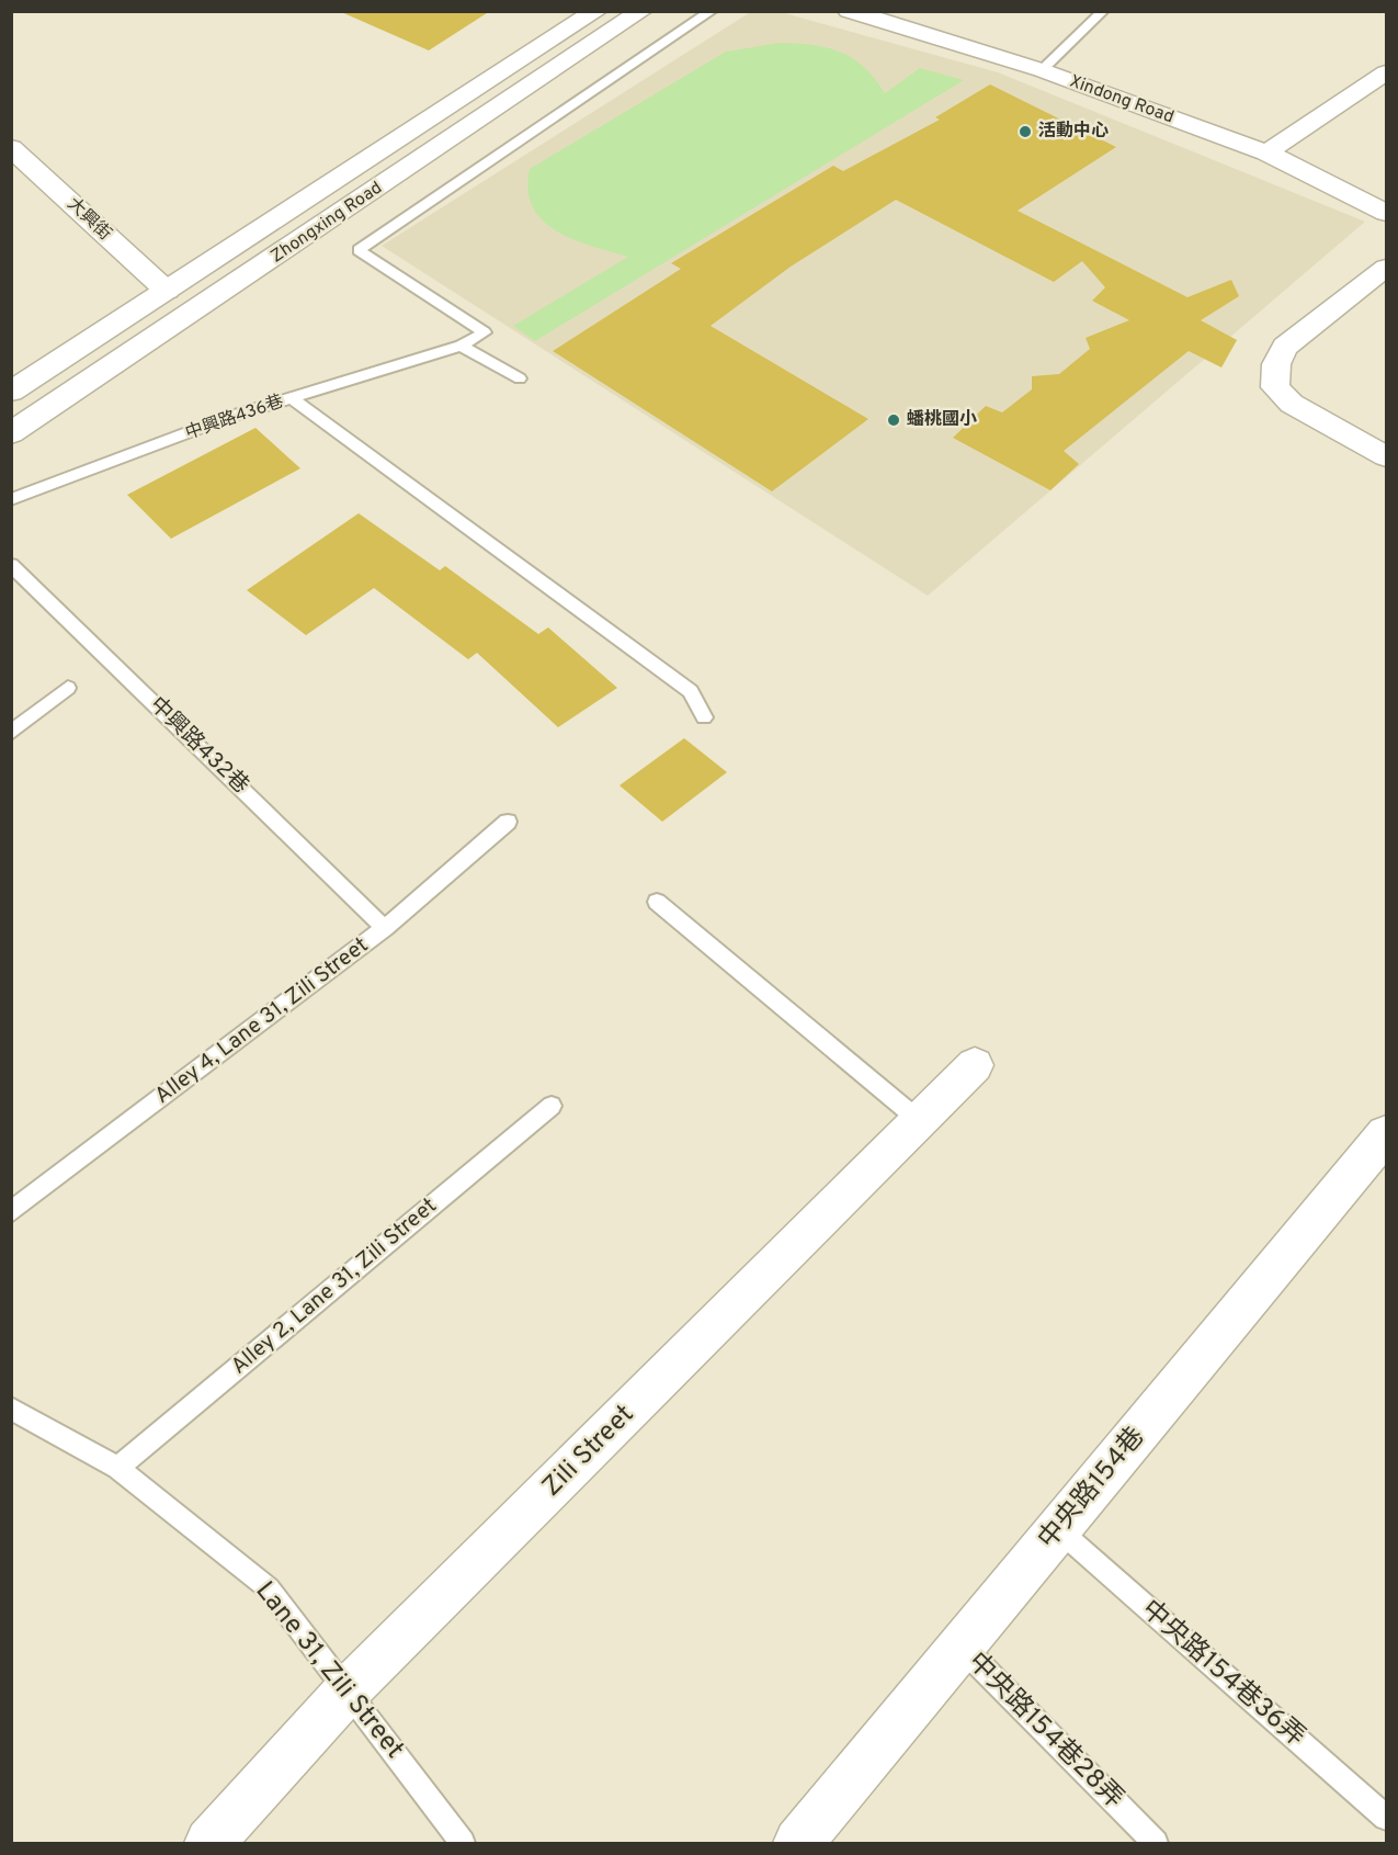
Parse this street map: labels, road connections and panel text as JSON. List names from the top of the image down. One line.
{"streets":{"street":["Xindong Road","大興街","Zhongxing Road","Zili Street","中央路154巷"],"lane":["中興路436巷","中興路432巷","Alley 4, Lane 31, Zili Street","Alley 2, Lane 31, Zili Street","Lane 31, Zili Street","中央路154巷36弄","中央路154巷28弄"]},"crossings":[["大興街","Zhongxing Road"],["中興路432巷","Alley 4, Lane 31, Zili Street"],["Alley 2, Lane 31, Zili Street","Lane 31, Zili Street"],["Zili Street","Lane 31, Zili Street"],["中央路154巷","中央路154巷36弄"],["中央路154巷","中央路154巷28弄"]],"places":["活動中心","蟠桃國小"]}
